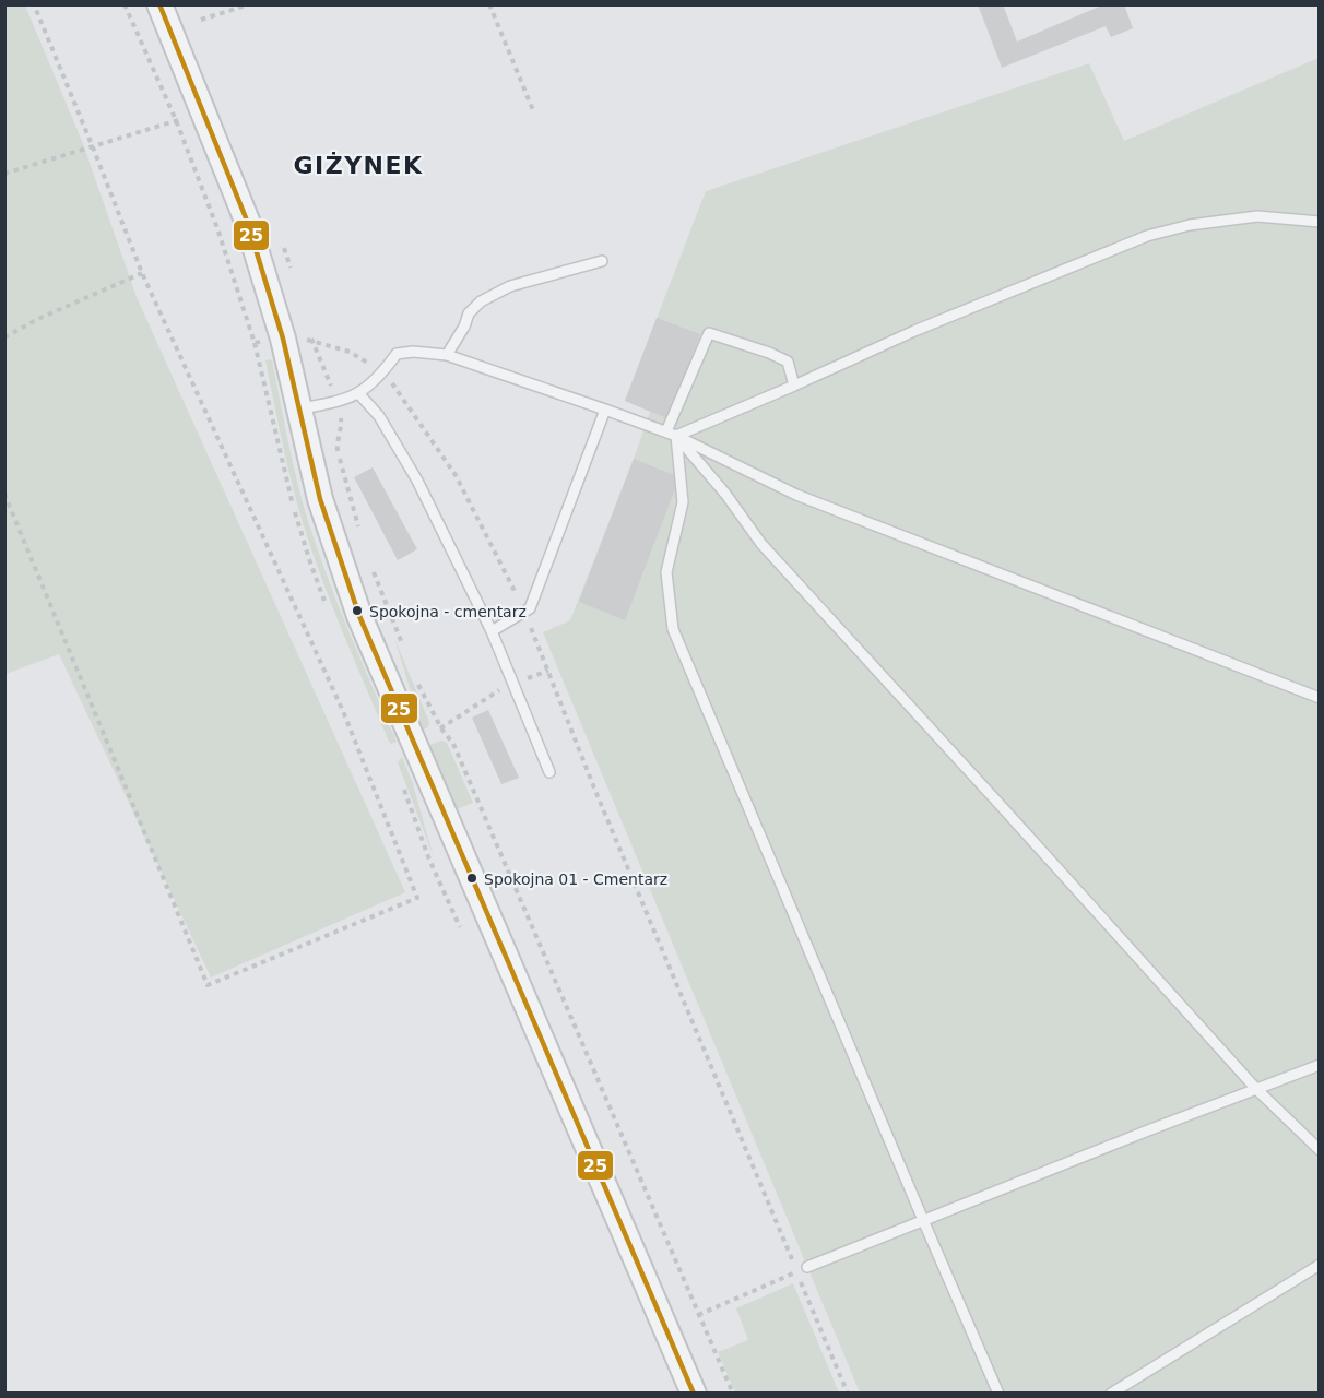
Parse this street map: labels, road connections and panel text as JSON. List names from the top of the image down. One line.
{"districts":["GIŻYNEK"],"places":["Spokojna - cmentarz","Spokojna 01 - Cmentarz"],"lines":["transit line 25"]}
